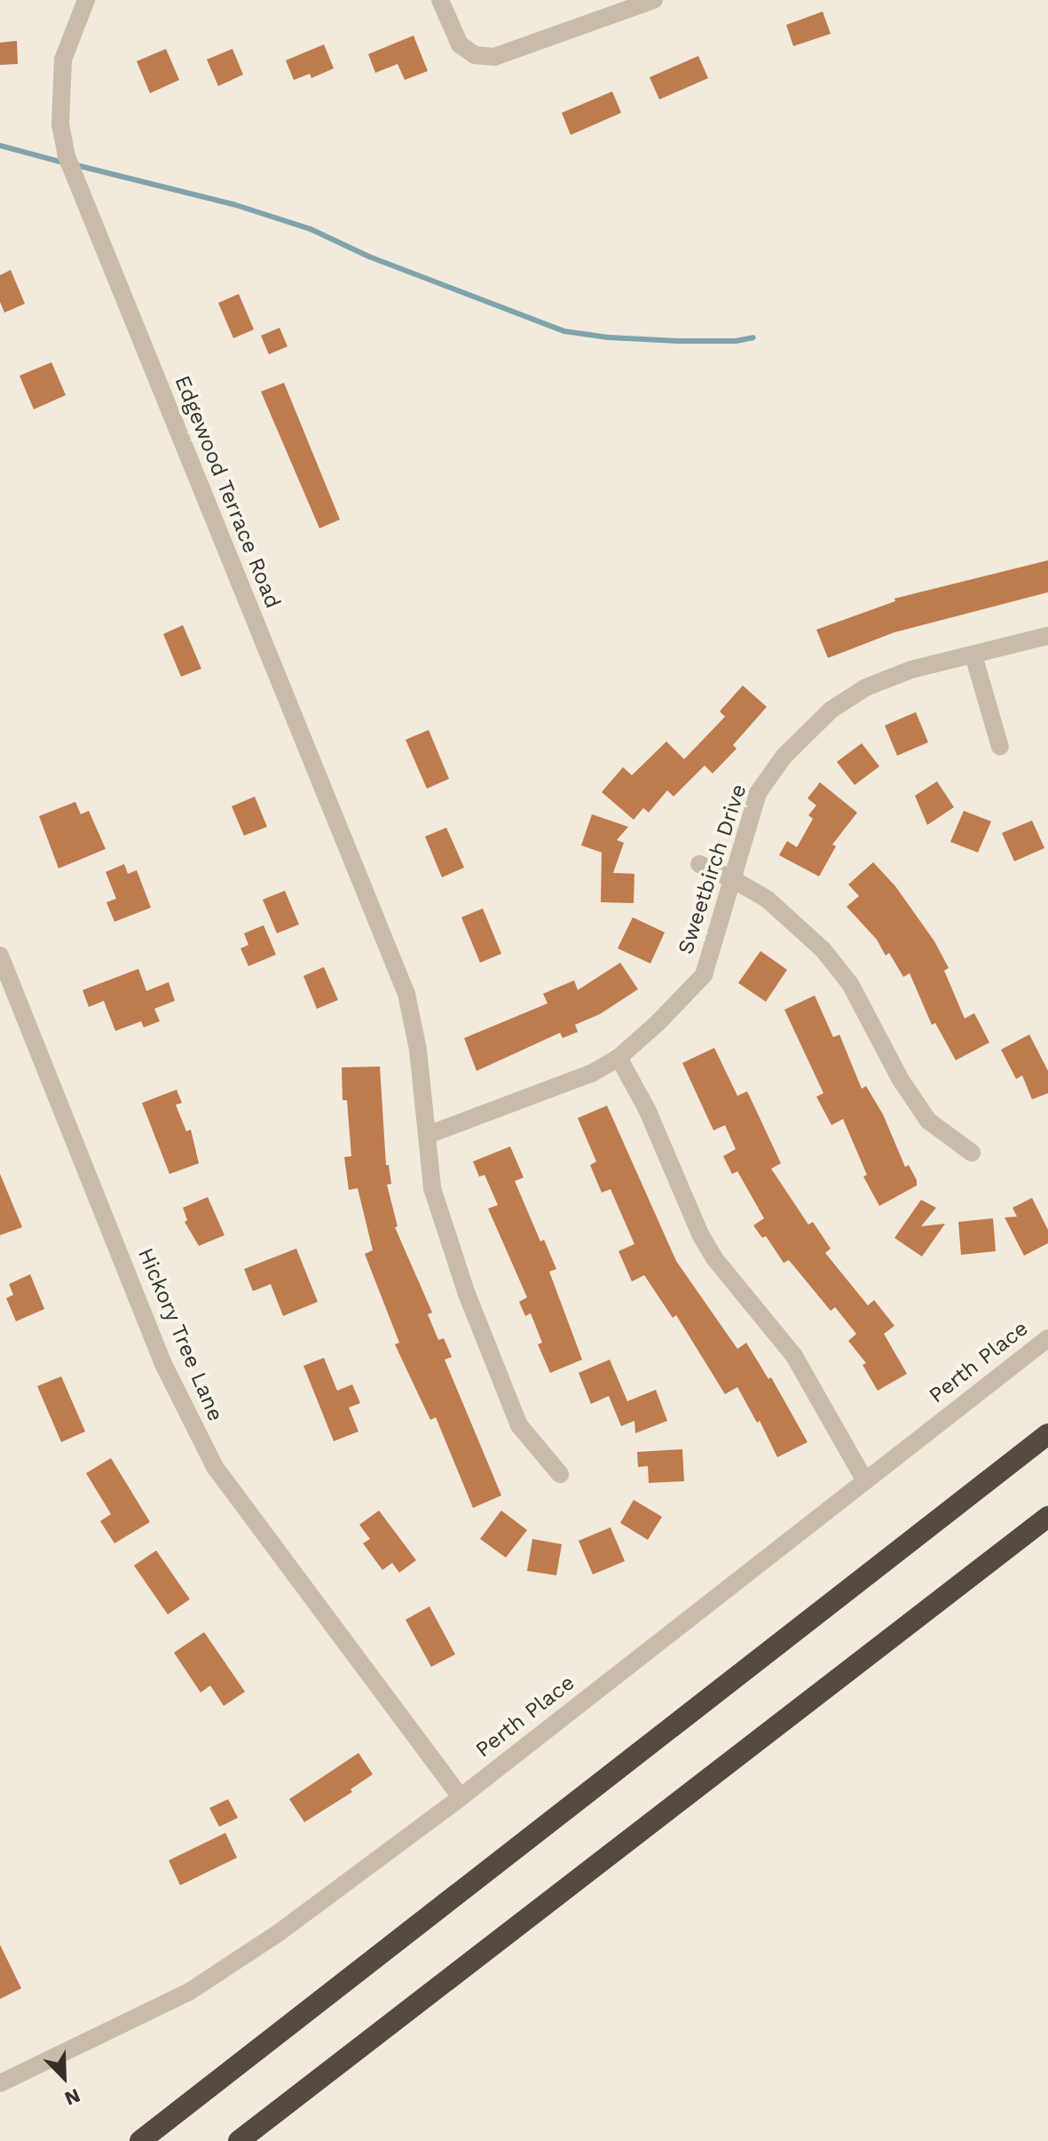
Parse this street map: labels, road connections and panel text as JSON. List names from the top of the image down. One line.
{"streets":{"street":["Edgewood Terrace Road","Sweetbirch Drive","Hickory Tree Lane","Perth Place"]},"crossings":[["Edgewood Terrace Road","Sweetbirch Drive"],["Hickory Tree Lane","Perth Place"]],"north":"bottom right"}
